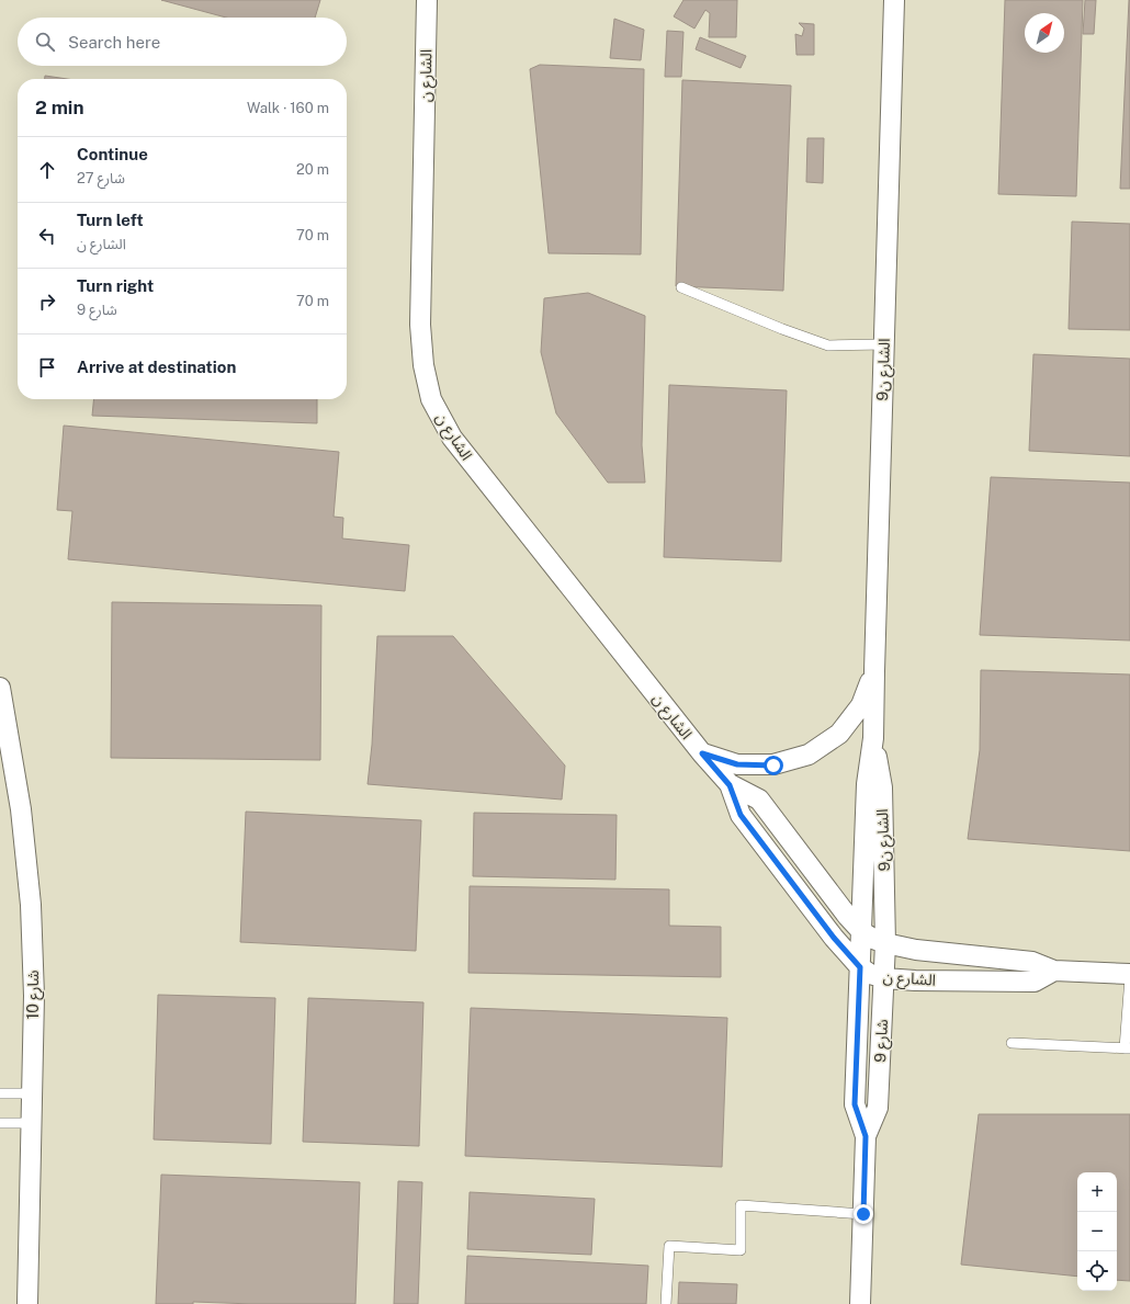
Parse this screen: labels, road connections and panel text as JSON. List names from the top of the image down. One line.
{"streets":{"street":["الشارع ن","الشارع ن9","شارع 10","شارع 9"]},"crossings":[["الشارع ن","الشارع ن9"],["الشارع ن","شارع 9"],["الشارع ن9","شارع 9"]],"north":"top right","page":{"search":"Search here","heading":["2 min","Walk · 160 m"],"list":[["Continue","شارع 27","20 m"],["Turn left","الشارع ن","70 m"],["Turn right","شارع 9","70 m"],"Arrive at destination"],"map_buttons":["+","−"]}}
